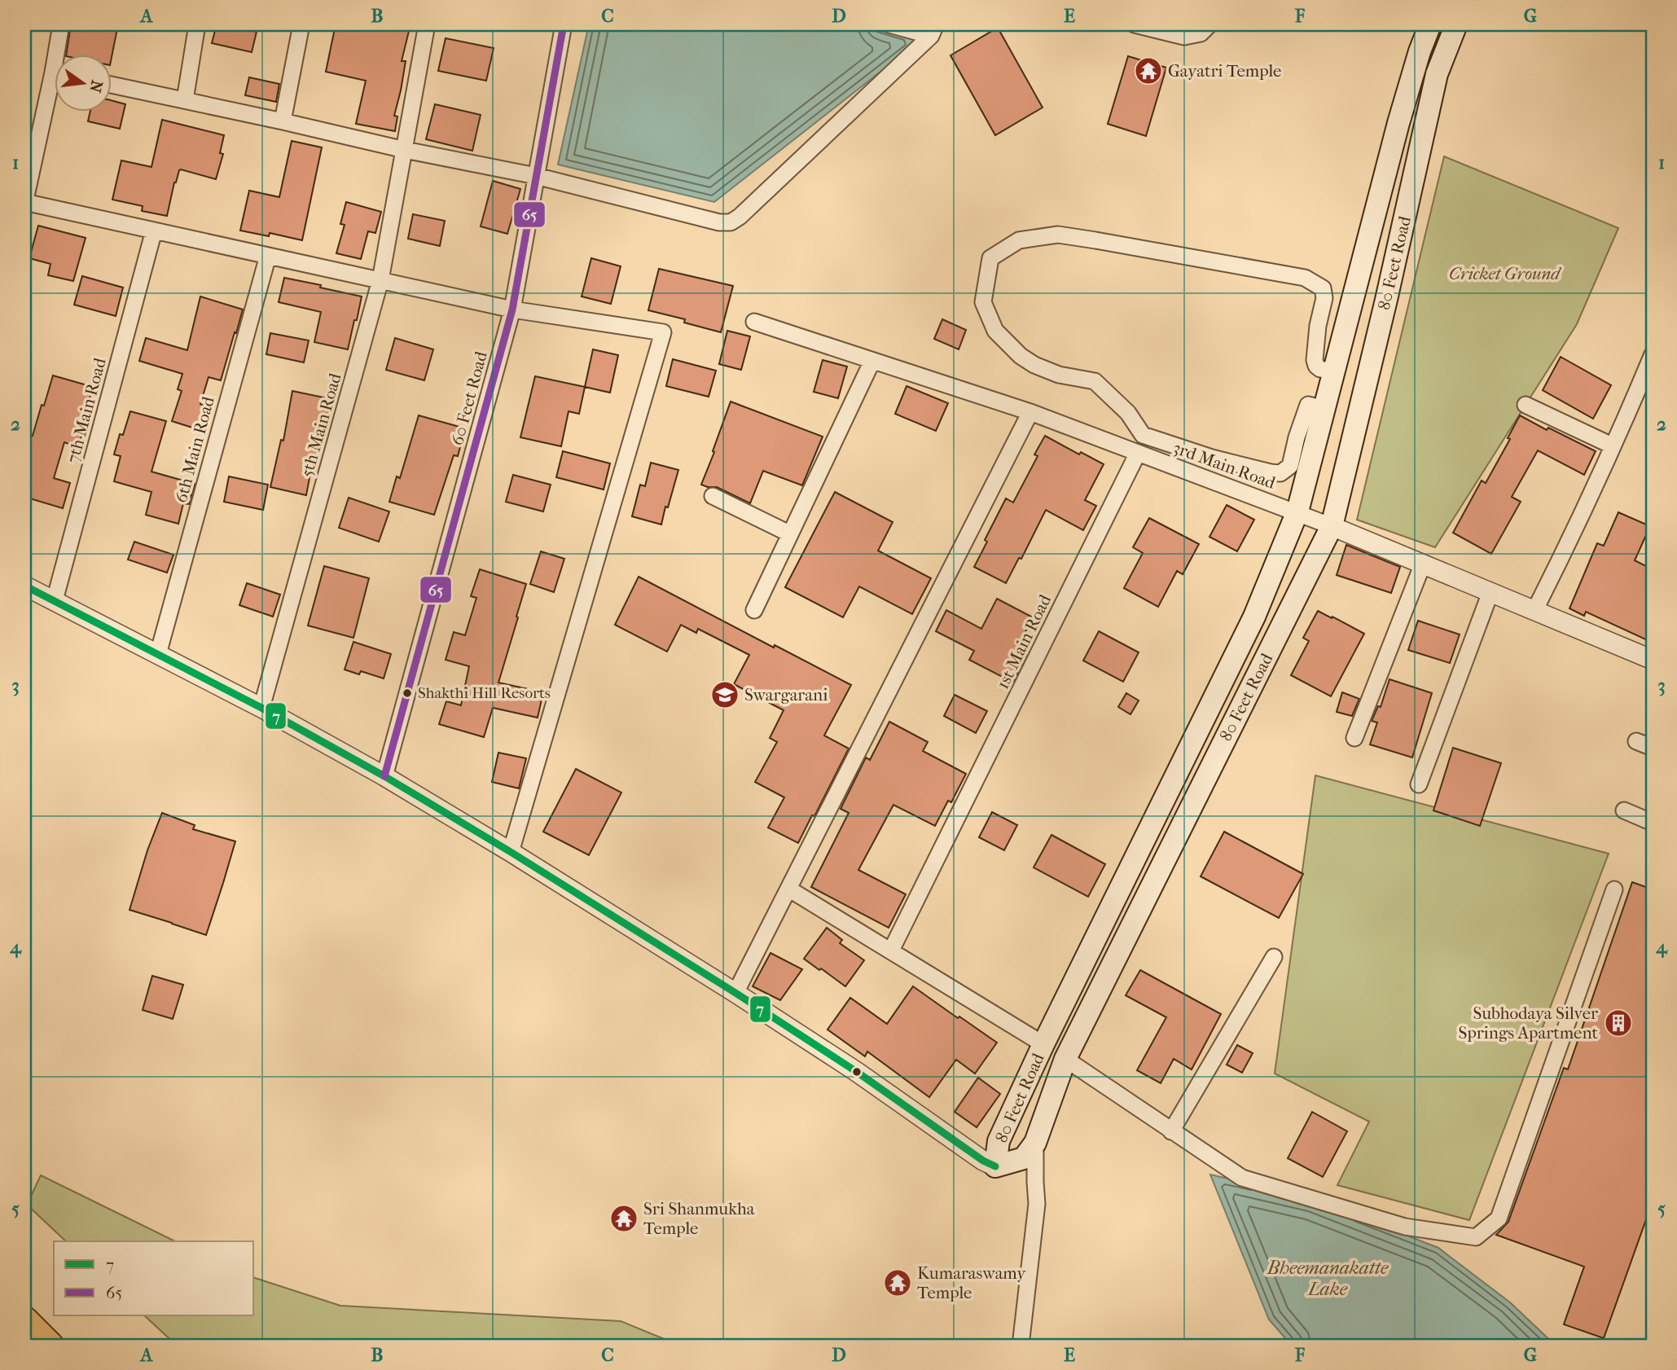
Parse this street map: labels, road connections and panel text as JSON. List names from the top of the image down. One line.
{"streets":{"main road":["80 Feet Road"],"street":["60 Feet Road","7th Main Road","5th Main Road","6th Main Road","3rd Main Road","1st Main Road"]},"crossings":[["80 Feet Road","3rd Main Road"],["3rd Main Road","1st Main Road"]],"water":["Bheemanakatte Lake"],"parks":["Cricket Ground"],"places":{"temple":["Gayatri Temple","Sri Shanmukha Temple","Kumaraswamy Temple"],"other":["Shakthi Hill Resorts"],"school or university":["Swargarani"],"building":["Subhodaya Silver Springs Apartment"]},"lines":["transit line 65","transit line 7"],"legend":["7","65"],"north":"right","grid":{"columns":["A","B","C","D","E","F","G"],"rows":["1","2","3","4","5"]}}
